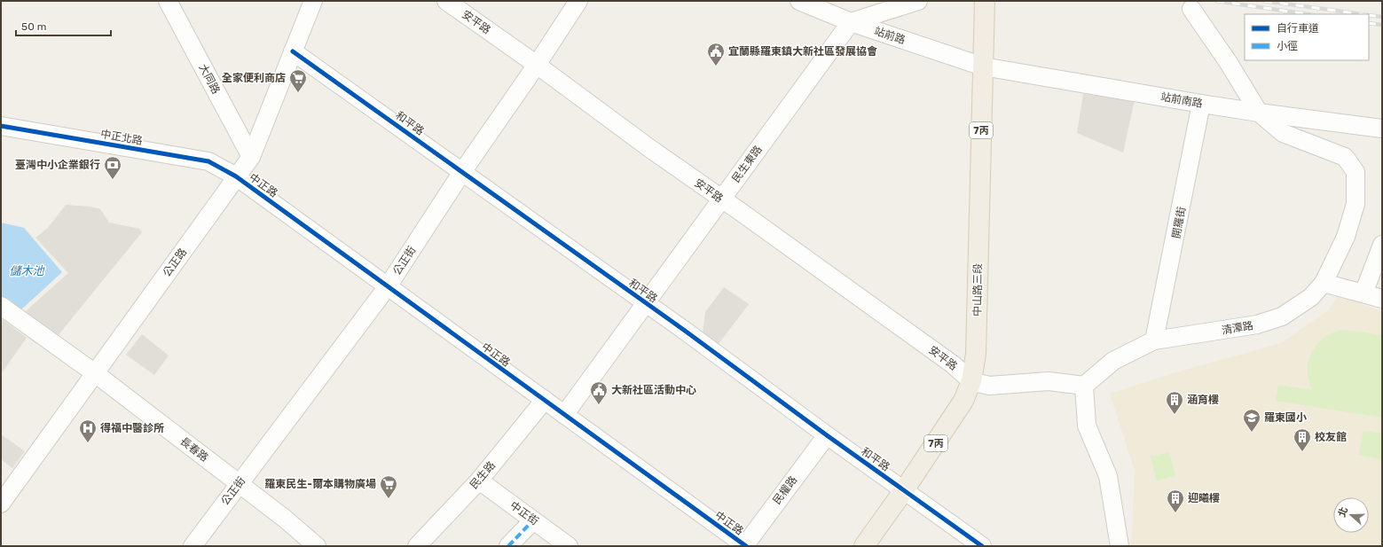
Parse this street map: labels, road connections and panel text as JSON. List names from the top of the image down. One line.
{"streets":{"main road":["7丙","中山路三段"],"street":["安平路","站前路","大同路","站前南路","和平路","中正北路","民生東路","中正路","開羅街","公正街","公正路","清潭路","長春路","民生路","民權路","中正街"]},"crossings":[["安平路","民生東路"],["安平路","公正街"],["安平路","中山路三段"],["站前路","站前南路"],["站前路","民生東路"],["站前路","中山路三段"],["大同路","公正路"],["站前南路","開羅街"],["站前南路","中山路三段"],["站前南路","清潭路"],["和平路","民生東路"],["和平路","公正街"],["和平路","公正路"],["和平路","中山路三段"],["和平路","民權路"],["中正北路","中正路"],["中正北路","公正路"],["民生東路","中正路"],["中正路","公正街"],["中正路","公正路"],["中正路","民生路"],["中正路","民權路"],["開羅街","清潭路"],["公正街","長春路"],["公正路","長春路"],["民生路","中正街"]],"water":["儲木池"],"places":{"public building":["宜蘭縣羅東鎮大新社區發展協會","大新社區活動中心"],"supermarket":["全家便利商店","羅東民生-爾本購物廣場"],"bank":["臺灣中小企業銀行"],"building":["涵育樓","校友館","迎曦樓"],"school or university":["羅東國小"],"hospital":["得福中醫診所"]},"legend":["自行車道","小徑"],"scale_bar":"50 m","north":"left"}
